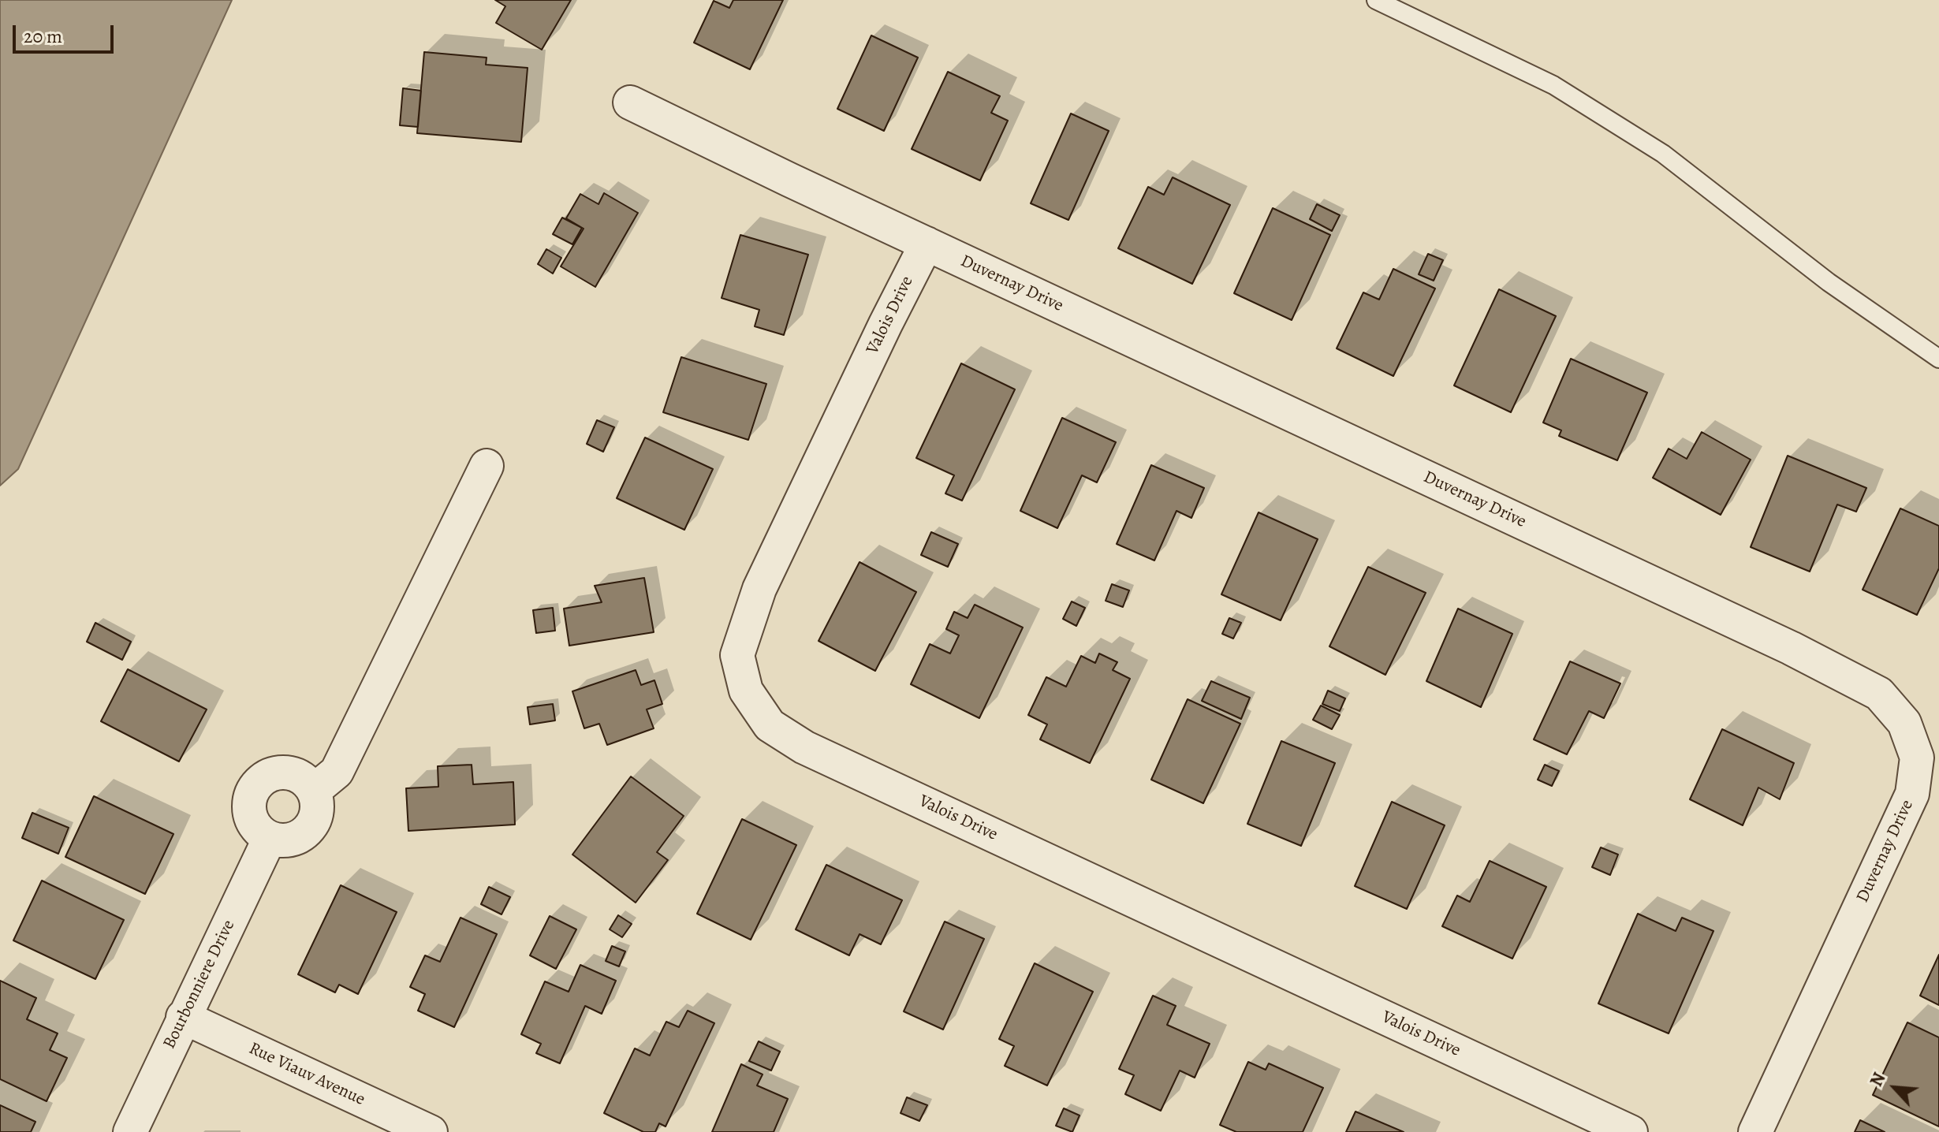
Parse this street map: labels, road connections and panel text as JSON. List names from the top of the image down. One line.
{"streets":{"street":["Duvernay Drive","Valois Drive","Bourbonniere Drive","Rue Viauv Avenue"]},"crossings":[["Duvernay Drive","Valois Drive"],["Bourbonniere Drive","Rue Viauv Avenue"]],"scale_bar":"20 m","north":"top left"}
